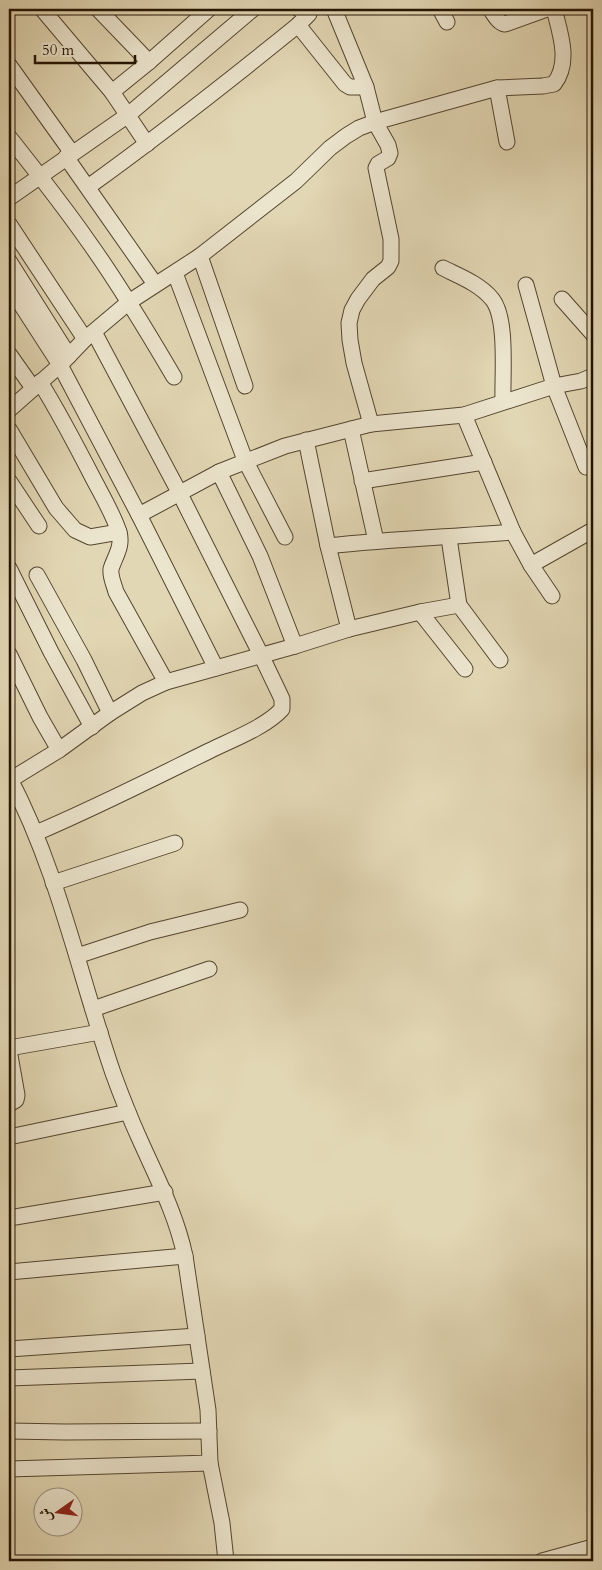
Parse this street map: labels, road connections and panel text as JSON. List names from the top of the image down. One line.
{"scale_bar":"50 m","north":"left"}
